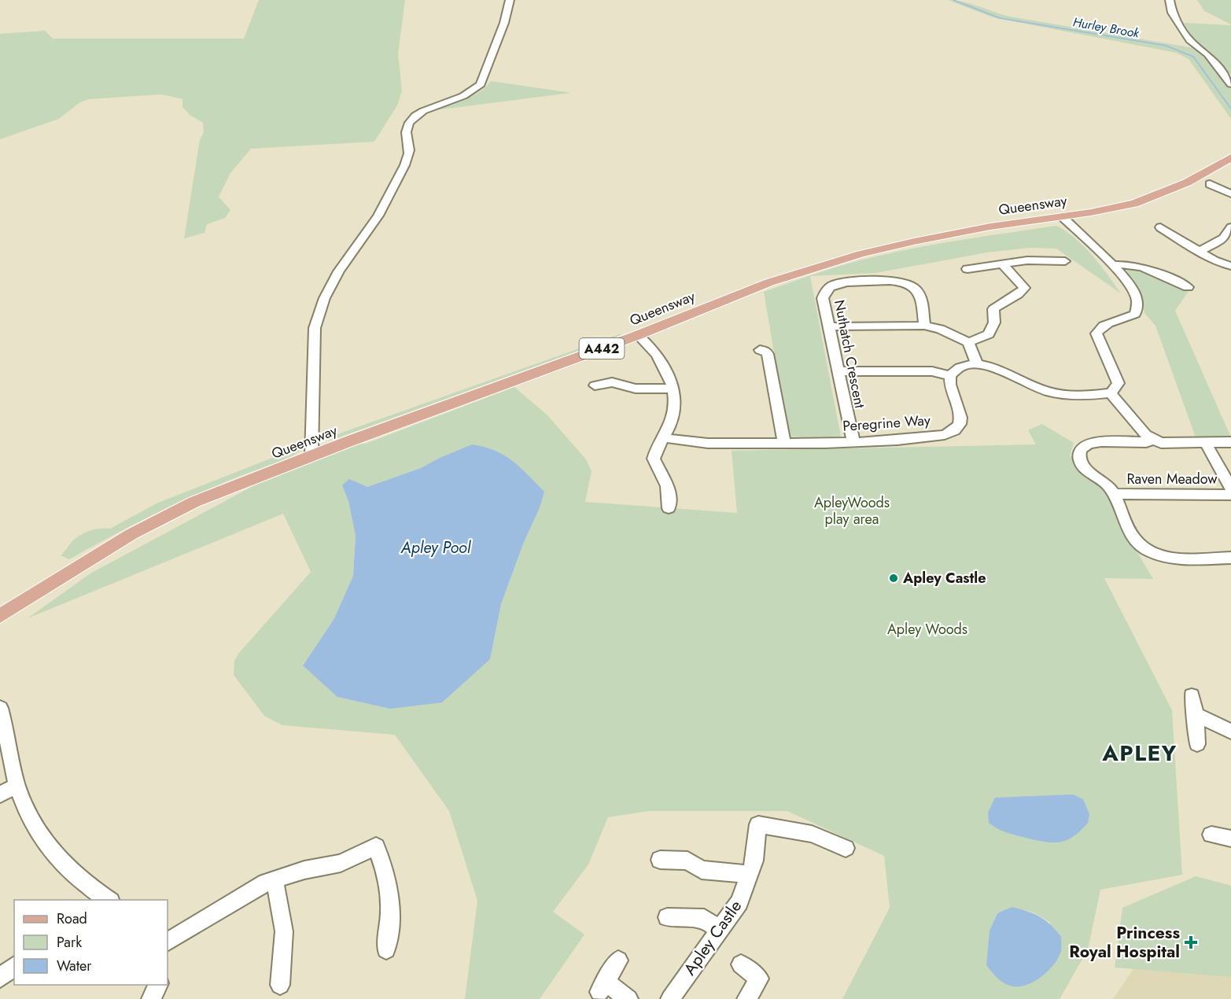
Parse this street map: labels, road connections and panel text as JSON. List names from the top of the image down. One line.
{"streets":{"main road":["Queensway","A442"],"street":["Nuthatch Crescent","Peregrine Way","Raven Meadow","Apley Castle"]},"crossings":[["Nuthatch Crescent","Peregrine Way"]],"districts":["APLEY"],"water":["Hurley Brook","Apley Pool"],"parks":["ApleyWoods play area","Apley Woods"],"places":{"other":["Apley Castle"],"health":["Princess Royal Hospital"]},"legend":["Road","Park","Water"]}
